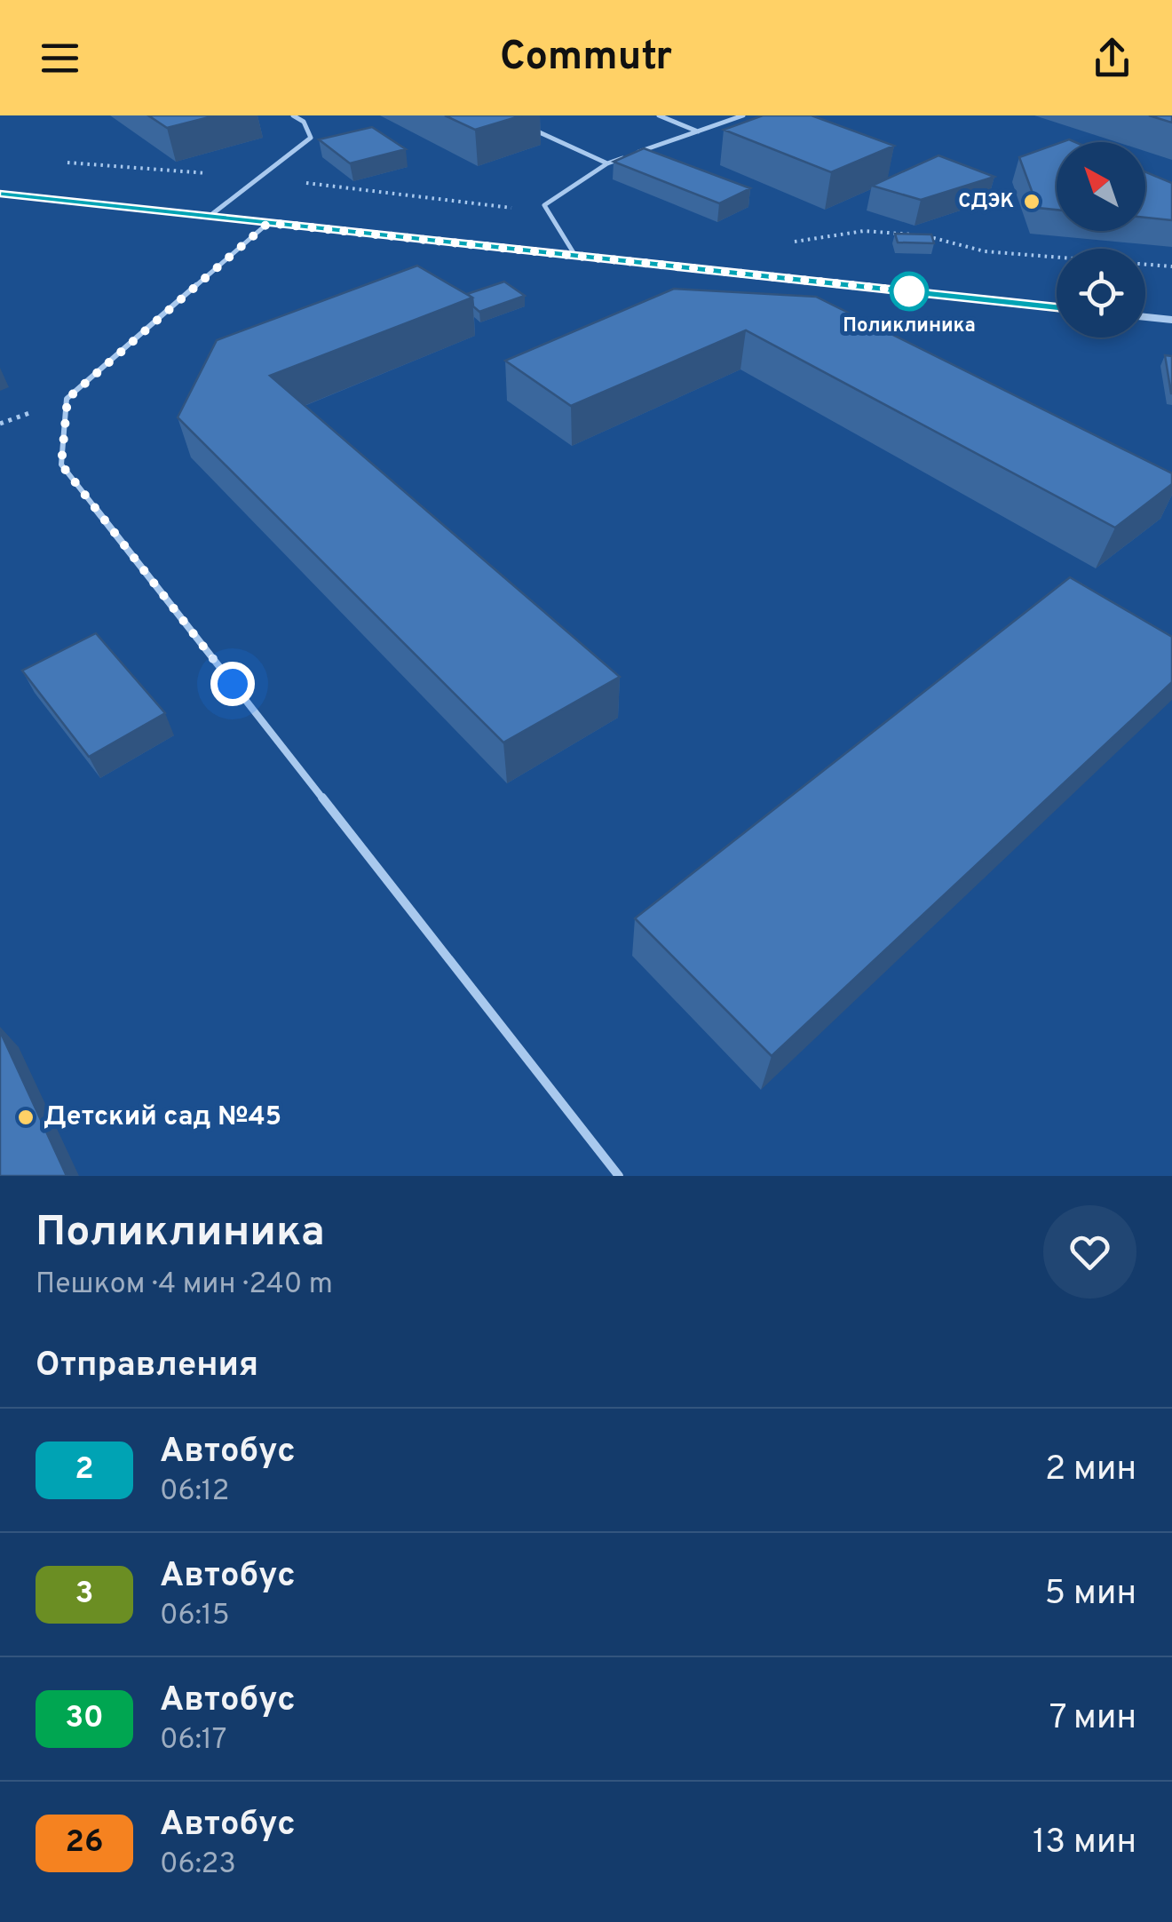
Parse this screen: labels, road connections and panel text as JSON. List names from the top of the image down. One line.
{"places":["СДЭК","Поликлиника","Детский сад №45"],"lines":["bus line 2"],"north":"top left","page":{"header":"Commutr","heading":[["Поликлиника","Пешком · 4 мин · 240 m"],"Отправления"],"list":[{"mark":"2","name":"Автобус","note":"06:12","value":"2 мин"},{"mark":"3","name":"Автобус","note":"06:15","value":"5 мин"},{"mark":"30","name":"Автобус","note":"06:17","value":"7 мин"},{"mark":"26","name":"Автобус","note":"06:23","value":"13 мин"}]}}
